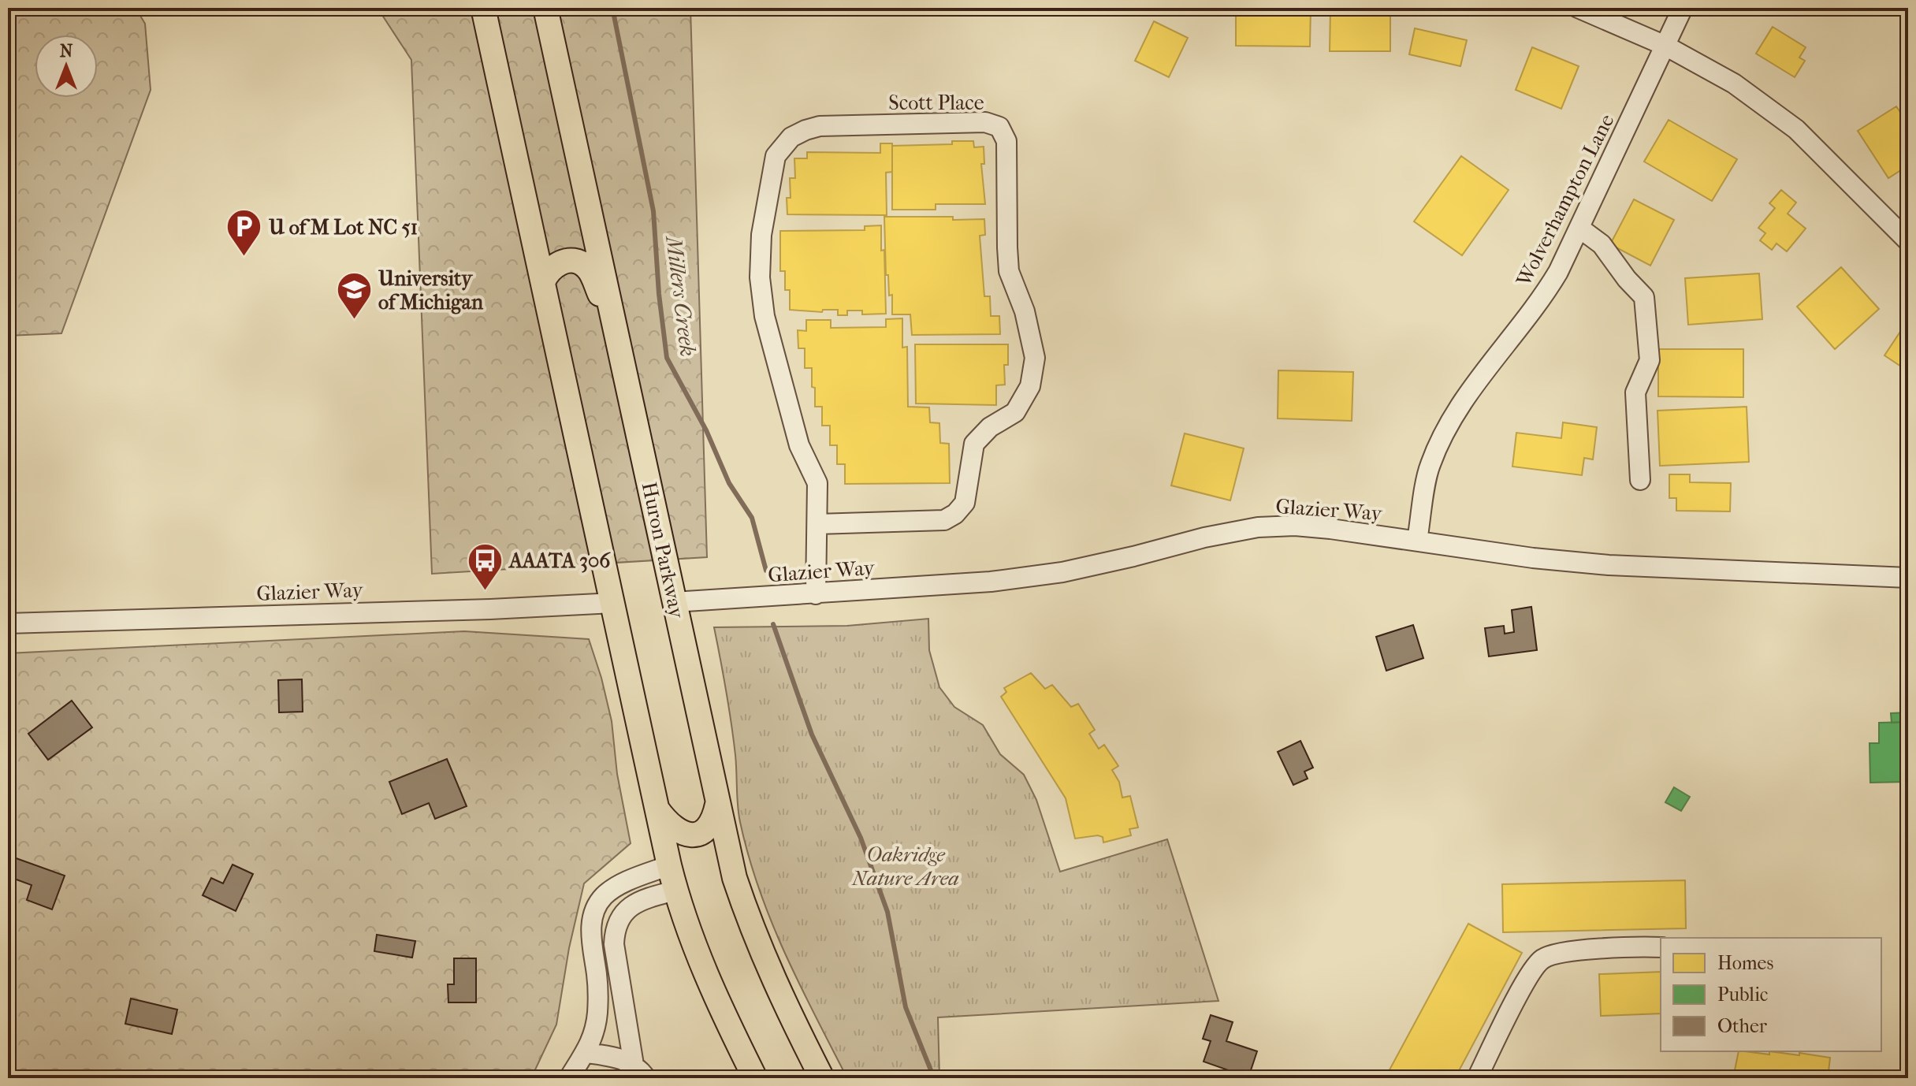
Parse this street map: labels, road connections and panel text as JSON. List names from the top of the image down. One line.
{"streets":{"main road":["Huron Parkway"],"street":["Scott Place","Wolverhampton Lane","Glazier Way"]},"crossings":[["Scott Place","Glazier Way"],["Wolverhampton Lane","Glazier Way"],["Glazier Way","Huron Parkway"]],"water":["Millers Creek"],"parks":["Oakridge Nature Area"],"places":{"parking":["U of M Lot NC 51"],"school or university":["University of Michigan"],"bus stop":["AAATA 306"]},"legend":["Homes","Public","Other"],"north":"top"}
